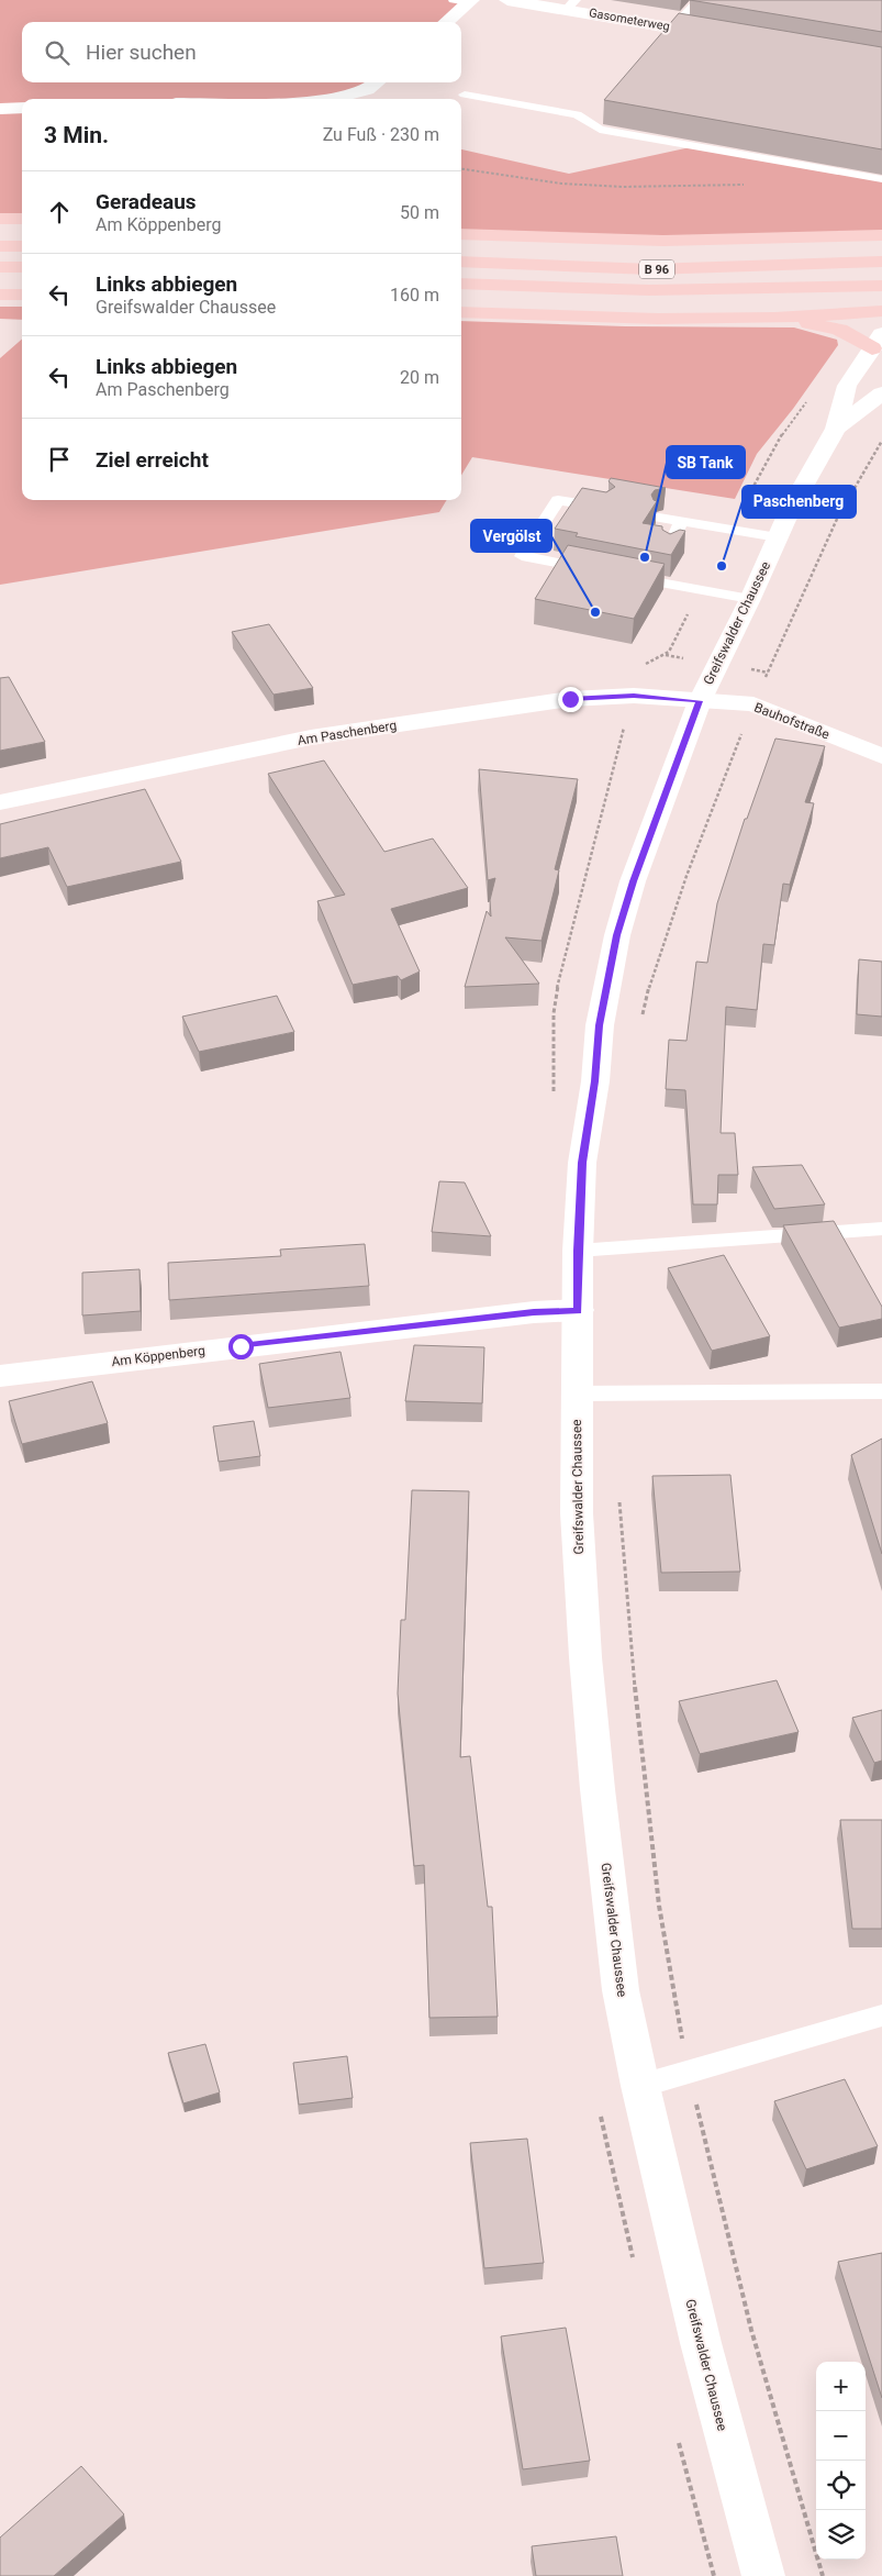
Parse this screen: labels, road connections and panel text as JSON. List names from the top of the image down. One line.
{"streets":{"highway":["B 96"],"main road":["Gasometerweg","Greifswalder Chaussee","Bauhofstraße","Am Paschenberg","Am Köppenberg"]},"crossings":[["Greifswalder Chaussee","Bauhofstraße"],["Greifswalder Chaussee","Am Paschenberg"],["Greifswalder Chaussee","Am Köppenberg"],["Bauhofstraße","Am Paschenberg"]],"places":["SB Tank","Paschenberg","Vergölst"],"page":{"search":"Hier suchen","heading":["3 Min.","Zu Fuß · 230 m"],"list":[["Geradeaus","Am Köppenberg","50 m"],["Links abbiegen","Greifswalder Chaussee","160 m"],["Links abbiegen","Am Paschenberg","20 m"],"Ziel erreicht"],"map_buttons":["+","−"]}}
